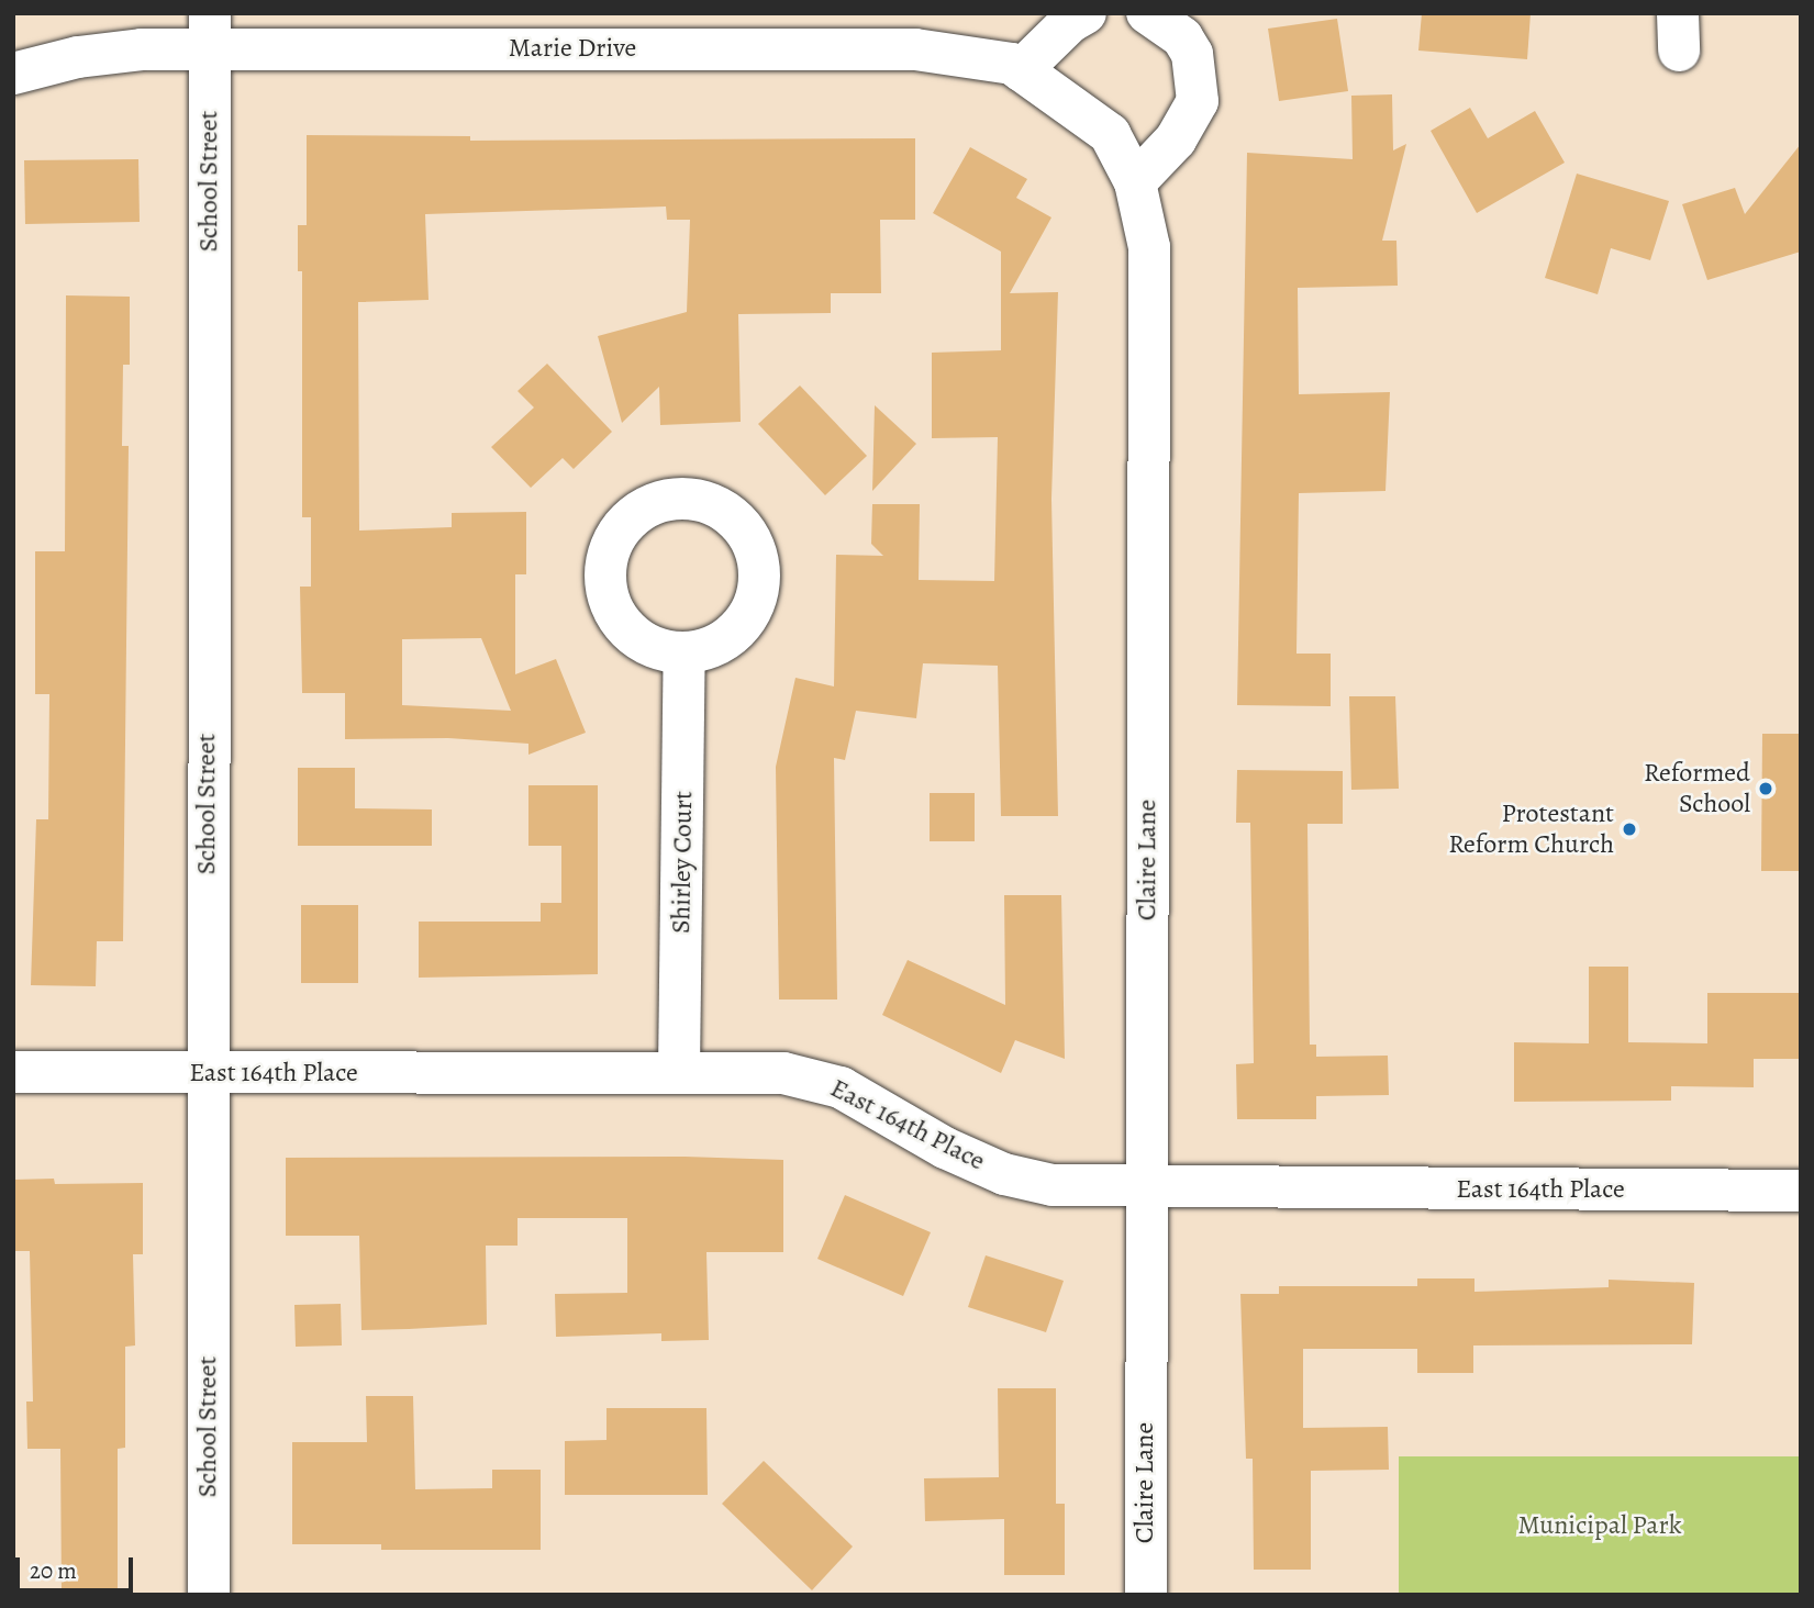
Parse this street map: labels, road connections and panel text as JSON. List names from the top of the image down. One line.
{"streets":{"street":["Marie Drive","School Street","Claire Lane","Shirley Court","East 164th Place"]},"crossings":[["Marie Drive","School Street"],["Marie Drive","Claire Lane"],["School Street","East 164th Place"],["Claire Lane","East 164th Place"],["Shirley Court","East 164th Place"]],"parks":["Municipal Park"],"places":["Reformed School","Protestant Reform Church"],"scale_bar":"20 m"}
